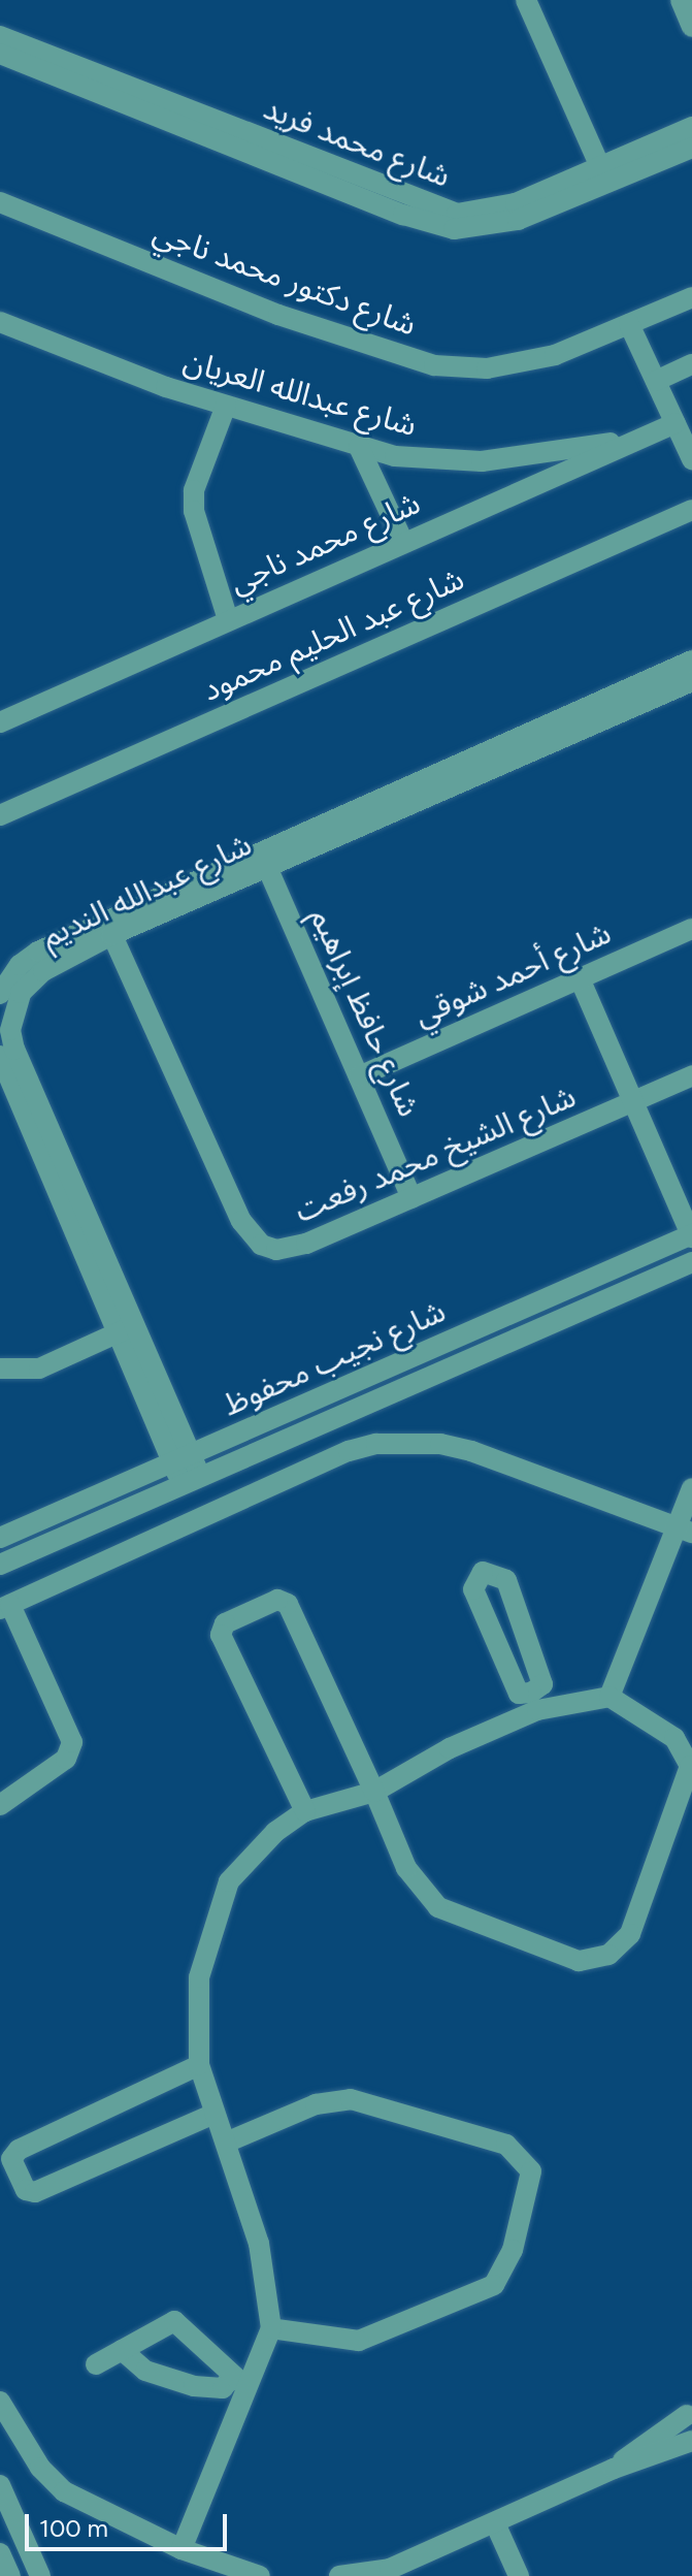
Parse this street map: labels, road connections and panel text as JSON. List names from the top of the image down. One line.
{"streets":{"street":["شارع محمد فريد","شارع دكتور محمد ناجي","شارع عبدالله العريان","شارع محمد ناجي","شارع عبد الحليم محمود","شارع عبدالله النديم","شارع أحمد شوقي","شارع حافظ إبراهيم","شارع الشيخ محمد رفعت","شارع نجيب محفوظ"]},"crossings":[["شارع عبدالله العريان","شارع محمد ناجي"],["شارع عبدالله النديم","شارع حافظ إبراهيم"],["شارع عبدالله النديم","شارع الشيخ محمد رفعت"],["شارع عبدالله النديم","شارع نجيب محفوظ"],["شارع أحمد شوقي","شارع حافظ إبراهيم"],["شارع حافظ إبراهيم","شارع الشيخ محمد رفعت"]],"scale_bar":"100 m"}
